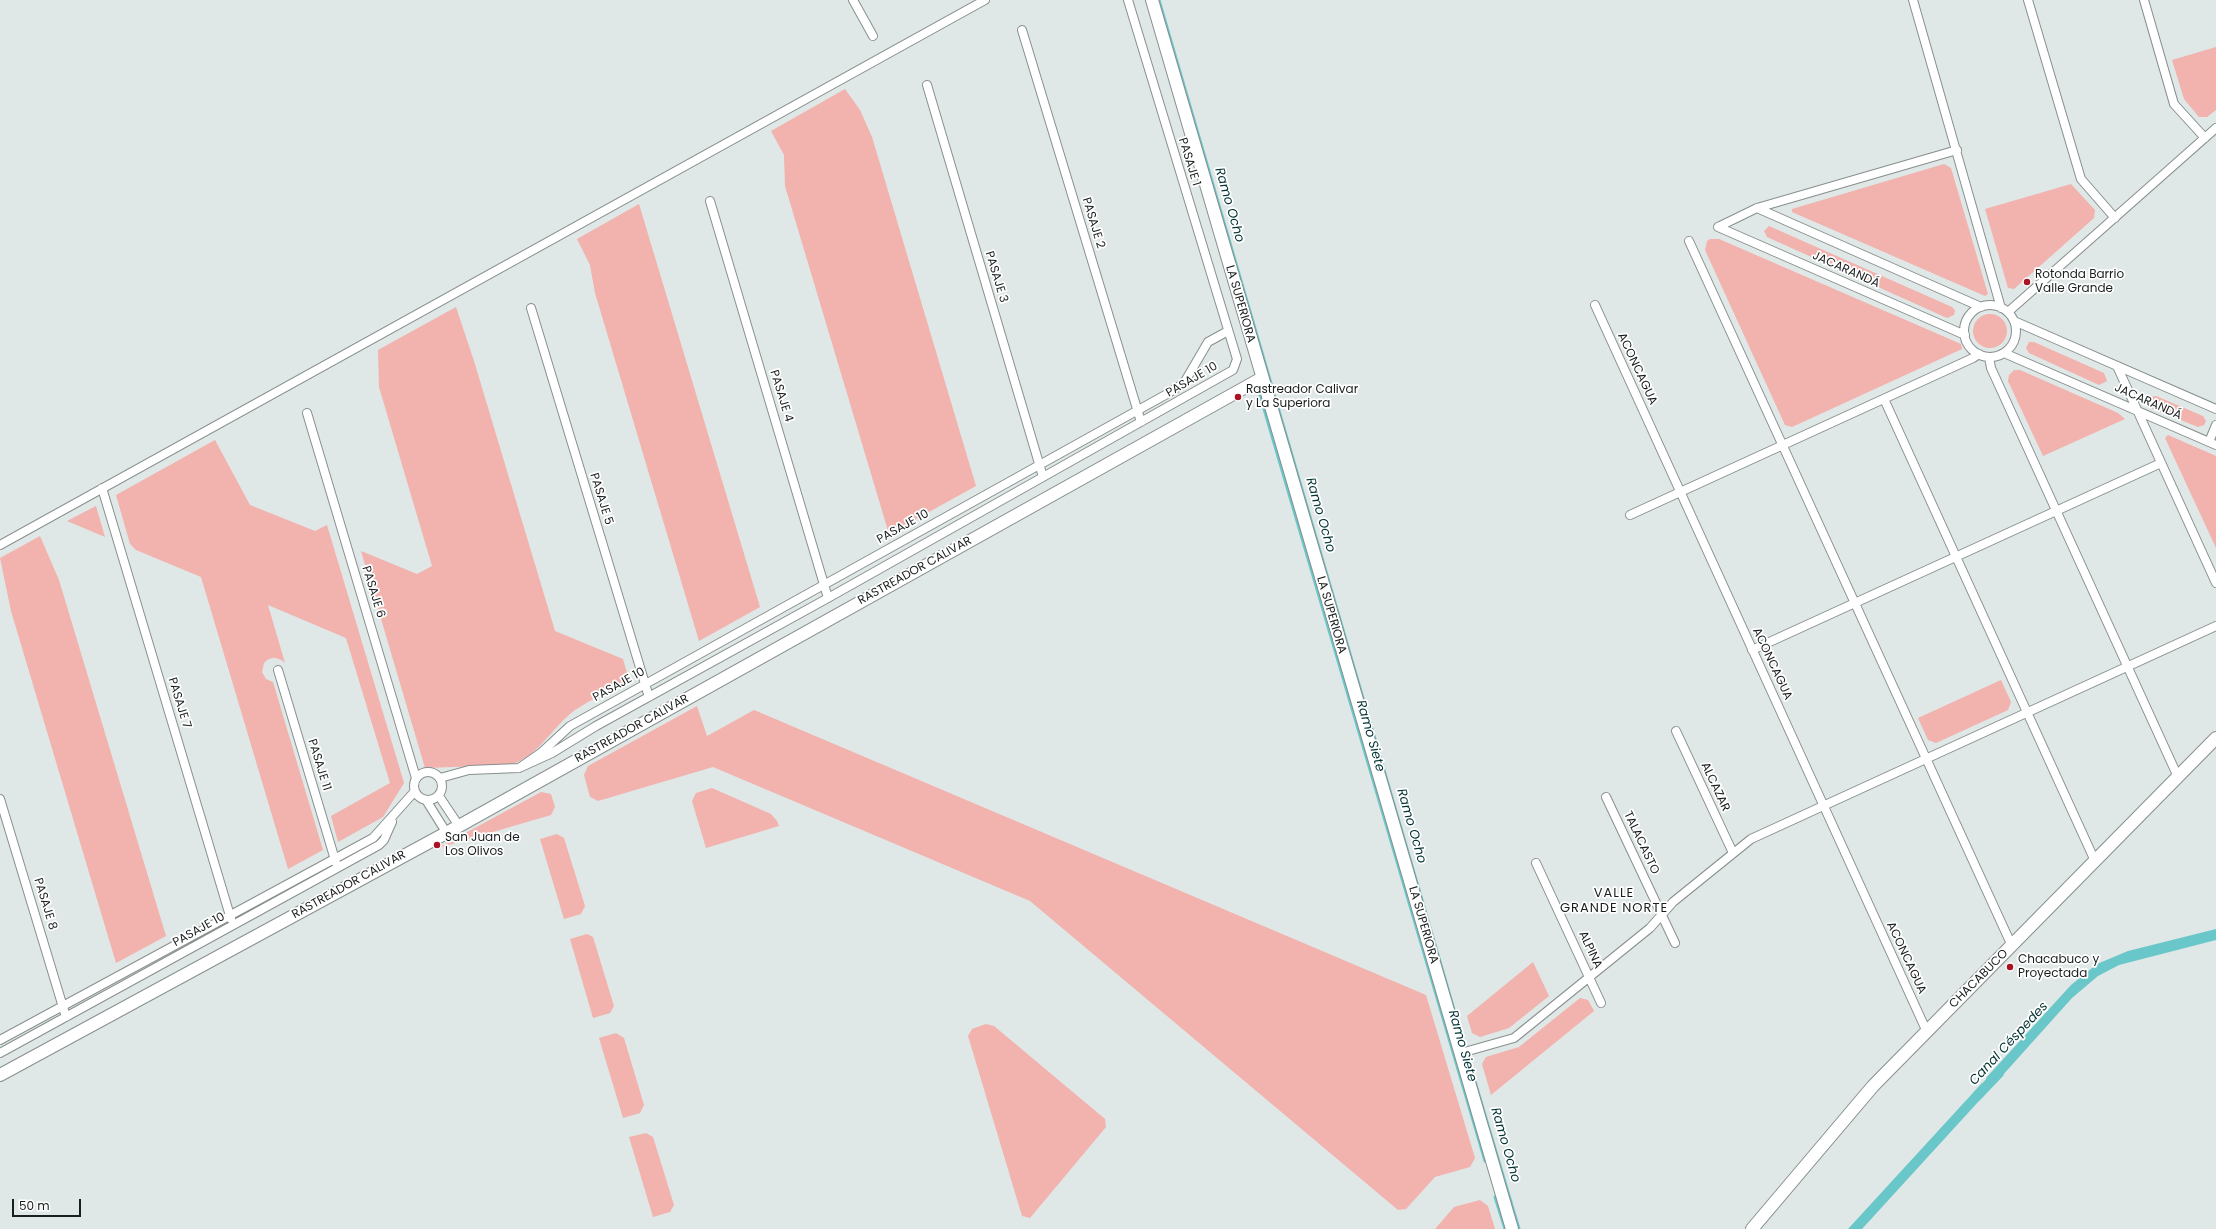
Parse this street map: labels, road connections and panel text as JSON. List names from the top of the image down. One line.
{"streets":{"street":["PASAJE 1","PASAJE 2","JACARANDÁ","PASAJE 3","LA SUPERIORA","ACONCAGUA","PASAJE 10","PASAJE 4","PASAJE 5","RASTREADOR CALIVAR","PASAJE 6","PASAJE 7","PASAJE 11","ALCAZAR","TALACASTO","PASAJE 8","ALPINA","CHACABUCO"]},"crossings":[["PASAJE 1","PASAJE 10"],["PASAJE 2","PASAJE 10"],["PASAJE 3","PASAJE 10"],["LA SUPERIORA","RASTREADOR CALIVAR"],["ACONCAGUA","CHACABUCO"],["PASAJE 10","PASAJE 4"],["PASAJE 10","PASAJE 5"],["PASAJE 10","PASAJE 6"],["PASAJE 10","PASAJE 7"],["PASAJE 10","PASAJE 11"],["PASAJE 10","PASAJE 8"]],"districts":["VALLE GRANDE NORTE"],"water":["Ramo Ocho","Ramo Siete","Canal Céspedes"],"places":["Rotonda Barrio Valle Grande","Rastreador Calivar y La Superiora","San Juan de Los Olivos","Chacabuco y Proyectada"],"scale_bar":"50 m"}
